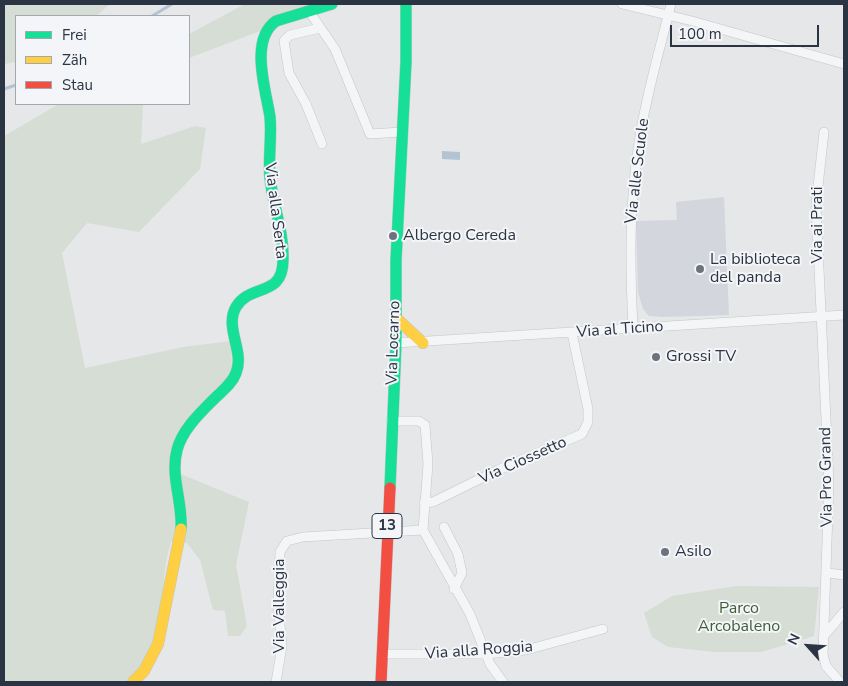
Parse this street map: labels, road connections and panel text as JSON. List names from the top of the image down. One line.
{"streets":{"street":["Via alle Scuole","Via alla Serta","Via ai Prati","Via al Ticino","Via Locarno","Via Ciossetto","Via Pro Grand","13","Via Valleggia","Via alla Roggia"]},"crossings":[["Via alle Scuole","Via al Ticino"],["Via ai Prati","Via al Ticino"],["Via ai Prati","Via Pro Grand"],["Via al Ticino","Via Locarno"],["Via al Ticino","Via Ciossetto"],["Via al Ticino","Via Pro Grand"],["Via Locarno","Via Valleggia"],["Via Locarno","Via alla Roggia"]],"parks":["Parco Arcobaleno"],"places":["Albergo Cereda","La biblioteca del panda","Grossi TV","Asilo"],"legend":["Frei","Zäh","Stau"],"scale_bar":"100 m","north":"top left"}
